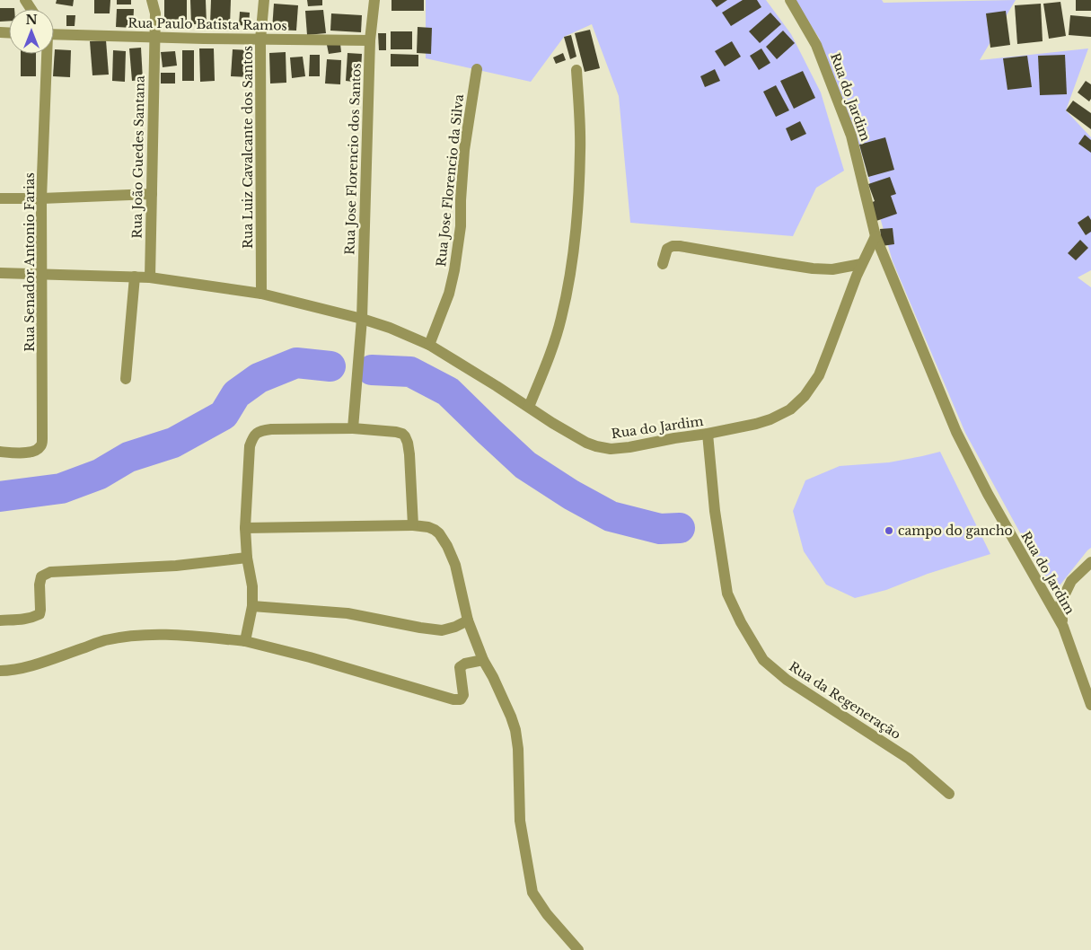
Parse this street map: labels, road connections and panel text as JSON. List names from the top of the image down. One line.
{"streets":{"street":["Rua Paulo Batista Ramos","Rua do Jardim","Rua Luiz Cavalcante dos Santos","Rua João Guedes Santana","Rua Jose Florencio dos Santos","Rua Jose Florencio da Silva","Rua Senador Antonio Farias","Rua da Regeneração"]},"crossings":[["Rua Paulo Batista Ramos","Rua Luiz Cavalcante dos Santos"],["Rua Paulo Batista Ramos","Rua João Guedes Santana"],["Rua Paulo Batista Ramos","Rua Jose Florencio dos Santos"],["Rua do Jardim","Rua Luiz Cavalcante dos Santos"],["Rua do Jardim","Rua João Guedes Santana"],["Rua do Jardim","Rua Jose Florencio dos Santos"],["Rua do Jardim","Rua Jose Florencio da Silva"],["Rua do Jardim","Rua Senador Antonio Farias"],["Rua do Jardim","Rua da Regeneração"]],"places":["campo do gancho"],"north":"top"}
